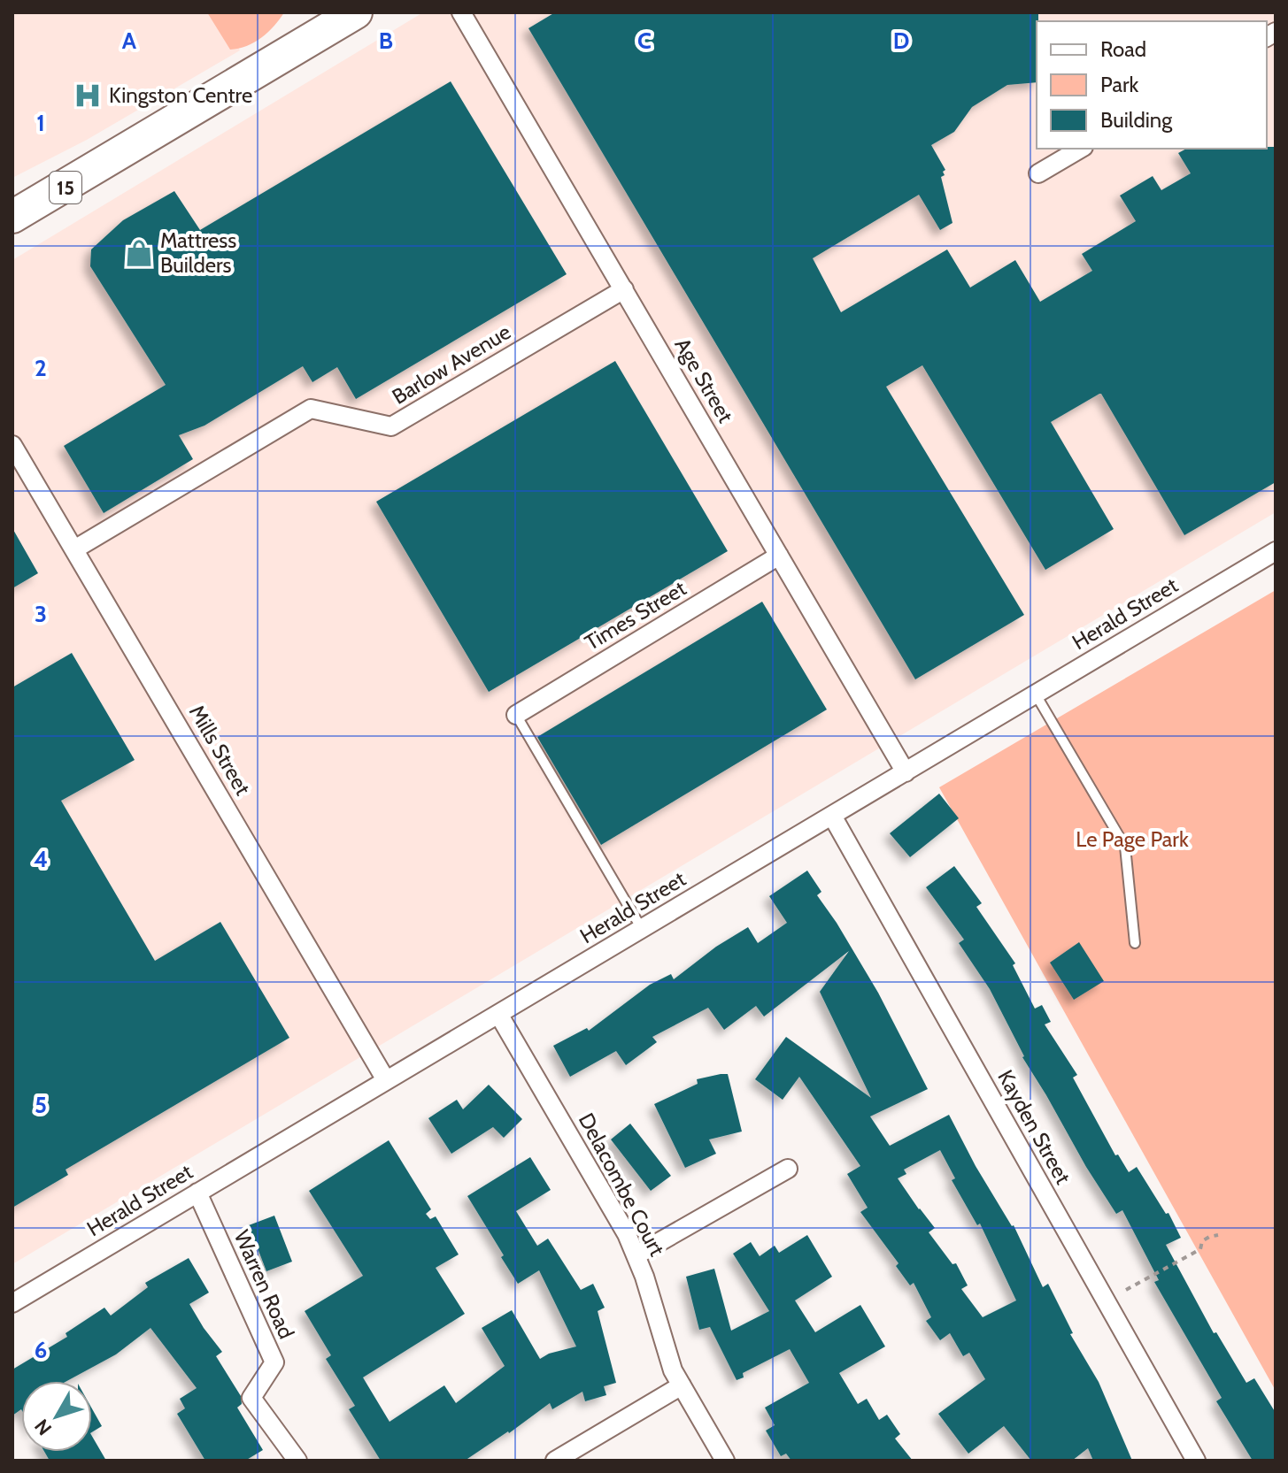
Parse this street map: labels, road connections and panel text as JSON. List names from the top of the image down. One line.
{"streets":{"highway":["15"],"street":["Barlow Avenue","Age Street","Herald Street","Times Street","Mills Street","Kayden Street","Delacombe Court","Warren Road"]},"crossings":[["Barlow Avenue","Age Street"],["Barlow Avenue","Mills Street"],["Age Street","Herald Street"],["Age Street","Times Street"],["Herald Street","Mills Street"],["Herald Street","Kayden Street"],["Herald Street","Delacombe Court"],["Herald Street","Warren Road"]],"parks":["Le Page Park"],"places":{"hospital":["Kingston Centre"],"shop":["Mattress Builders"]},"legend":["Road","Park","Building"],"north":"bottom left","grid":{"columns":["A","B","C","D"],"rows":["1","2","3","4","5","6"]}}
